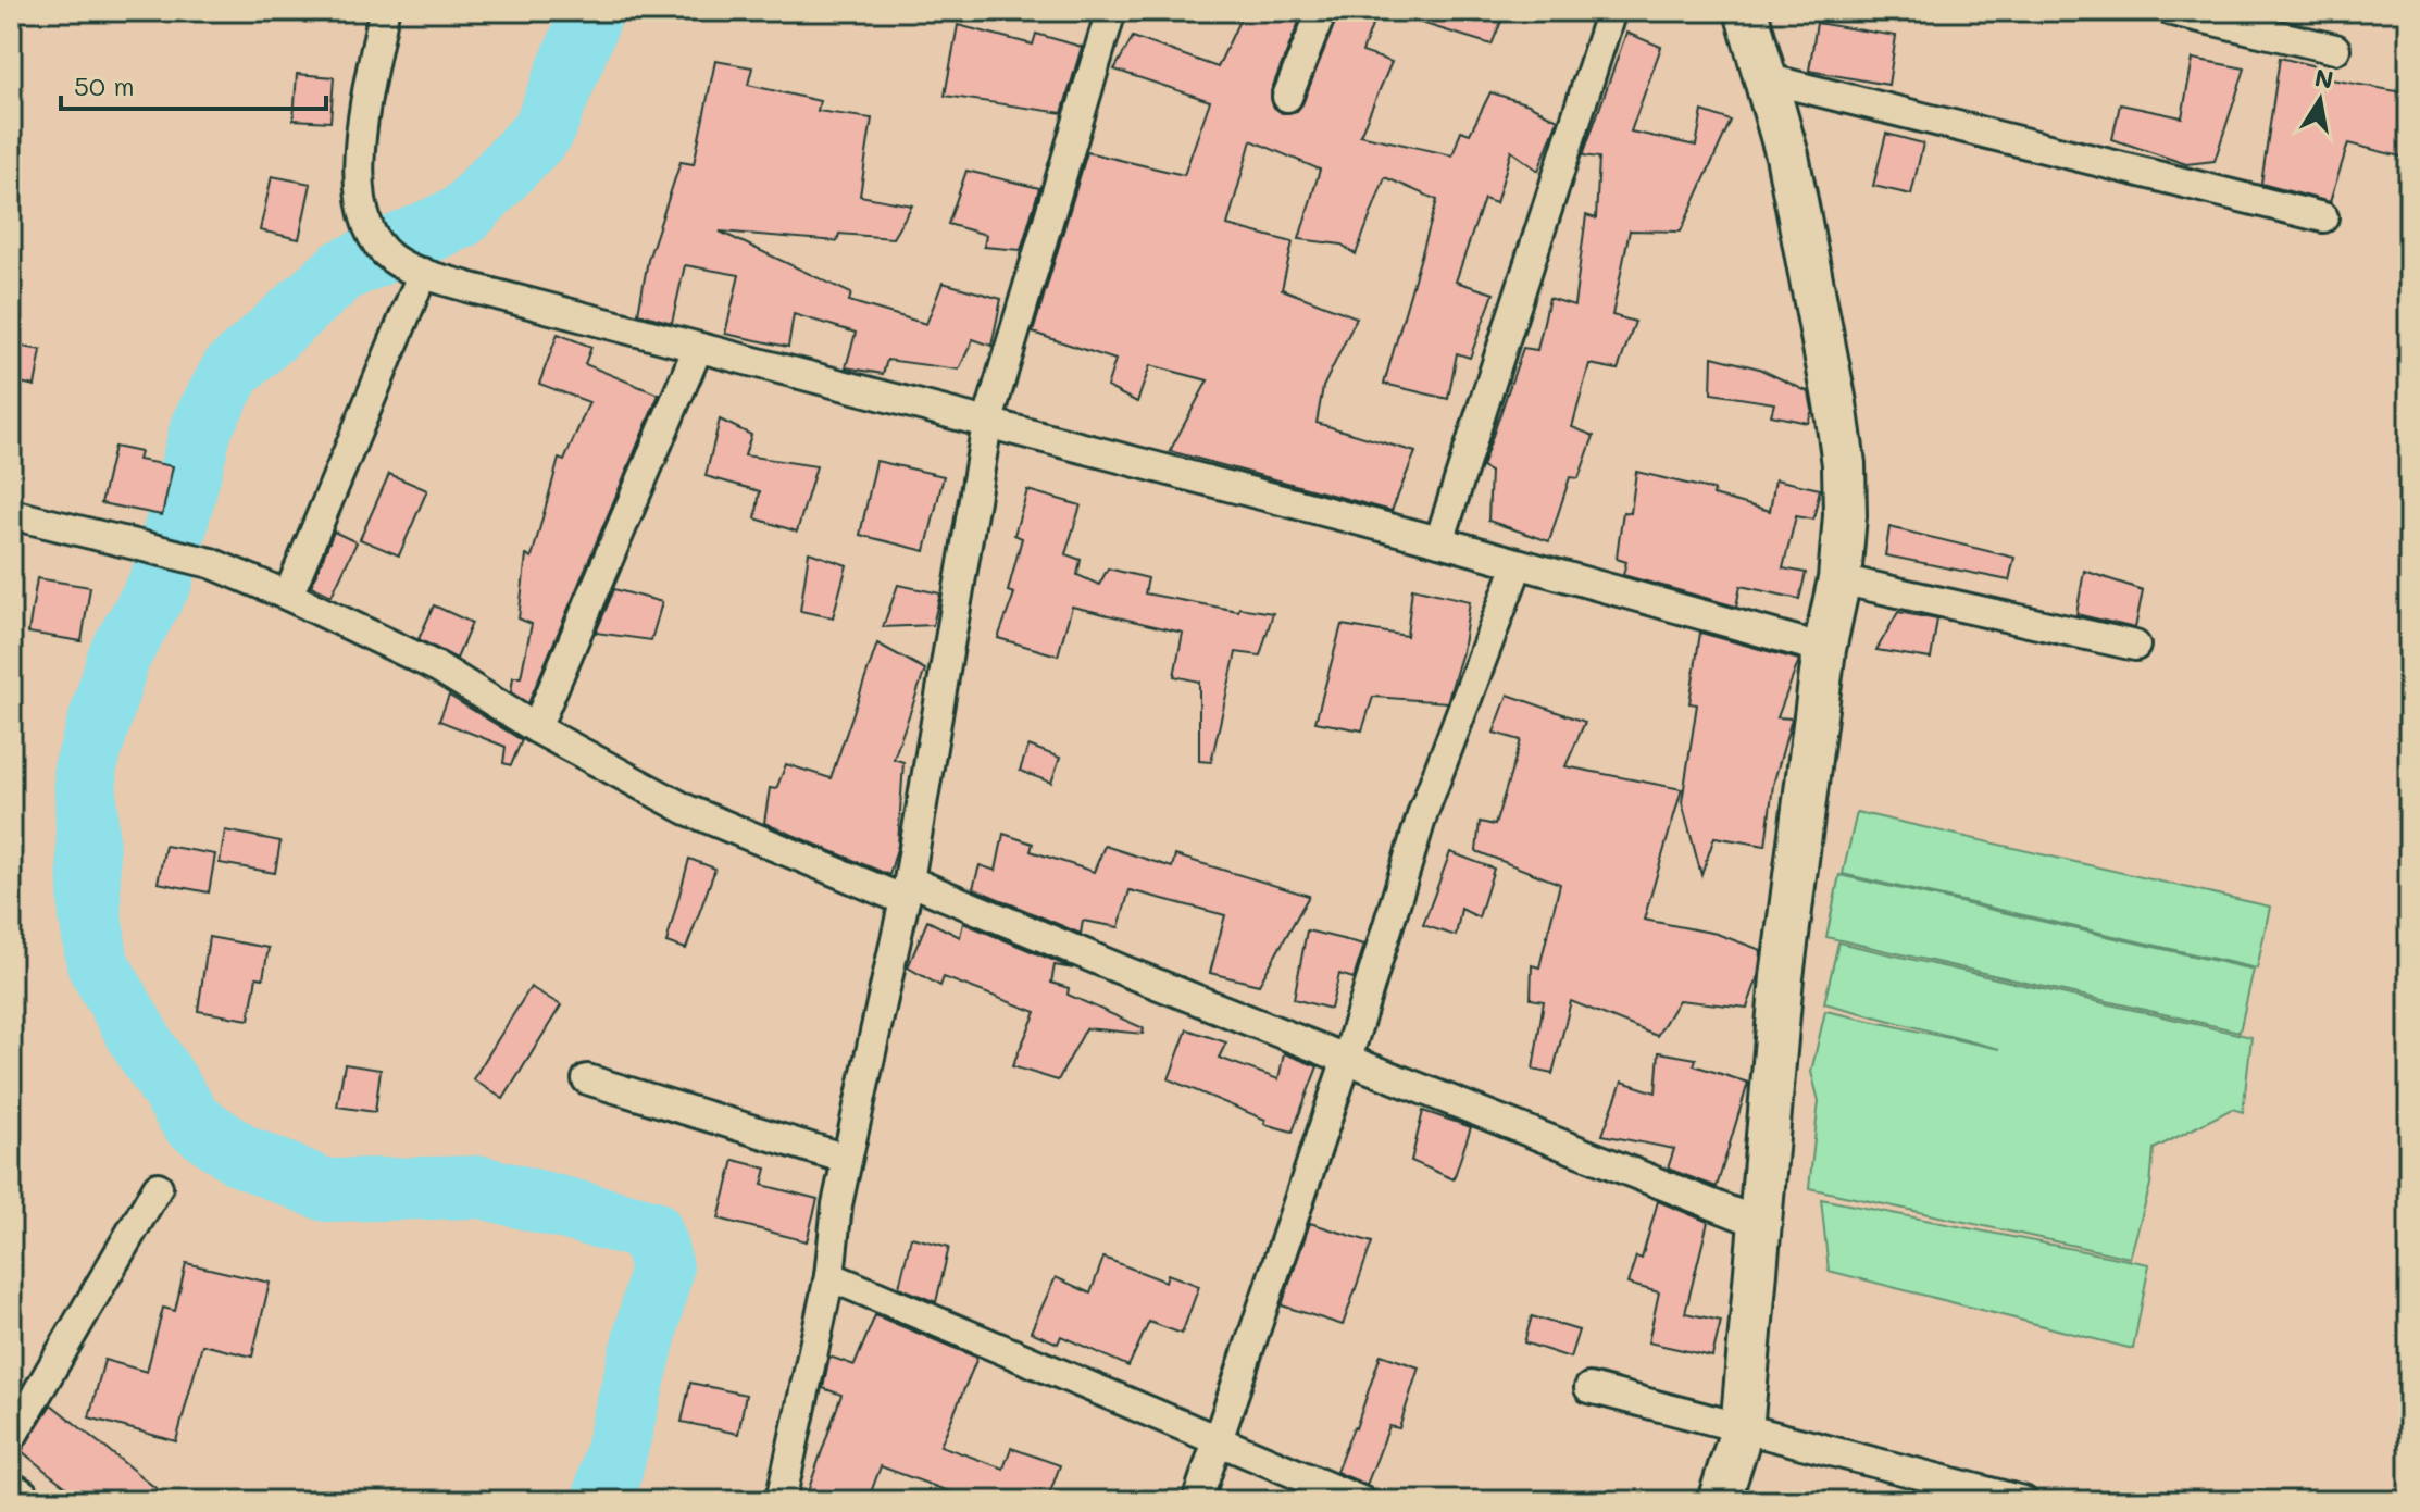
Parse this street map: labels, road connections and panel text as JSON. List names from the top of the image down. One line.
{"scale_bar":"50 m","north":"top"}
